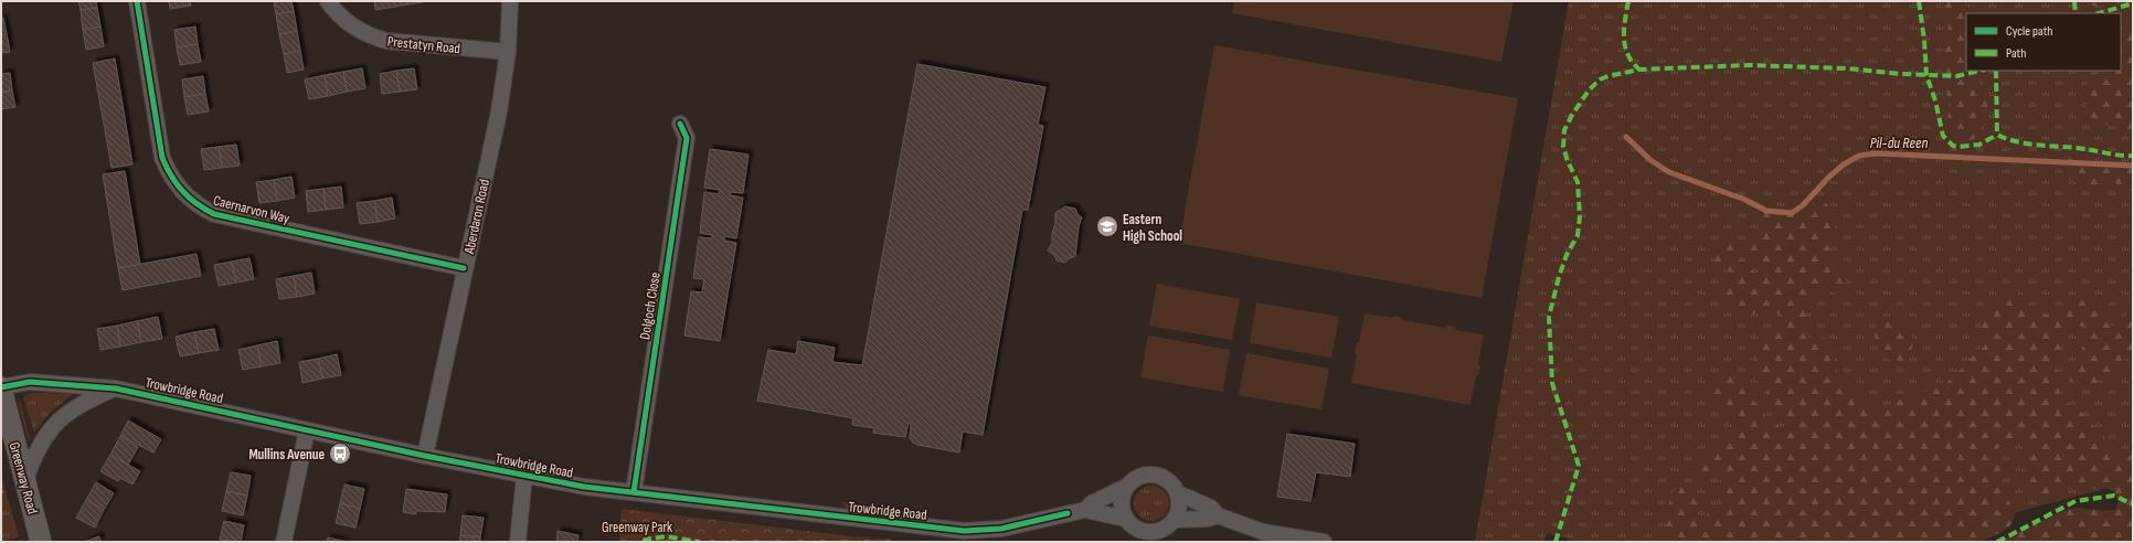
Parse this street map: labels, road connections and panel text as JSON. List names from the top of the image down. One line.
{"streets":{"street":["Prestatyn Road","Caernarvon Way","Aberdaron Road","Dolgoch Close","Trowbridge Road","Greenway Road"]},"crossings":[["Prestatyn Road","Aberdaron Road"],["Caernarvon Way","Aberdaron Road"],["Aberdaron Road","Trowbridge Road"],["Dolgoch Close","Trowbridge Road"],["Trowbridge Road","Greenway Road"]],"water":["Pil-du Reen"],"parks":["Greenway Park"],"places":{"school or university":["Eastern High School"],"bus stop":["Mullins Avenue"]},"legend":["Cycle path","Path"]}
